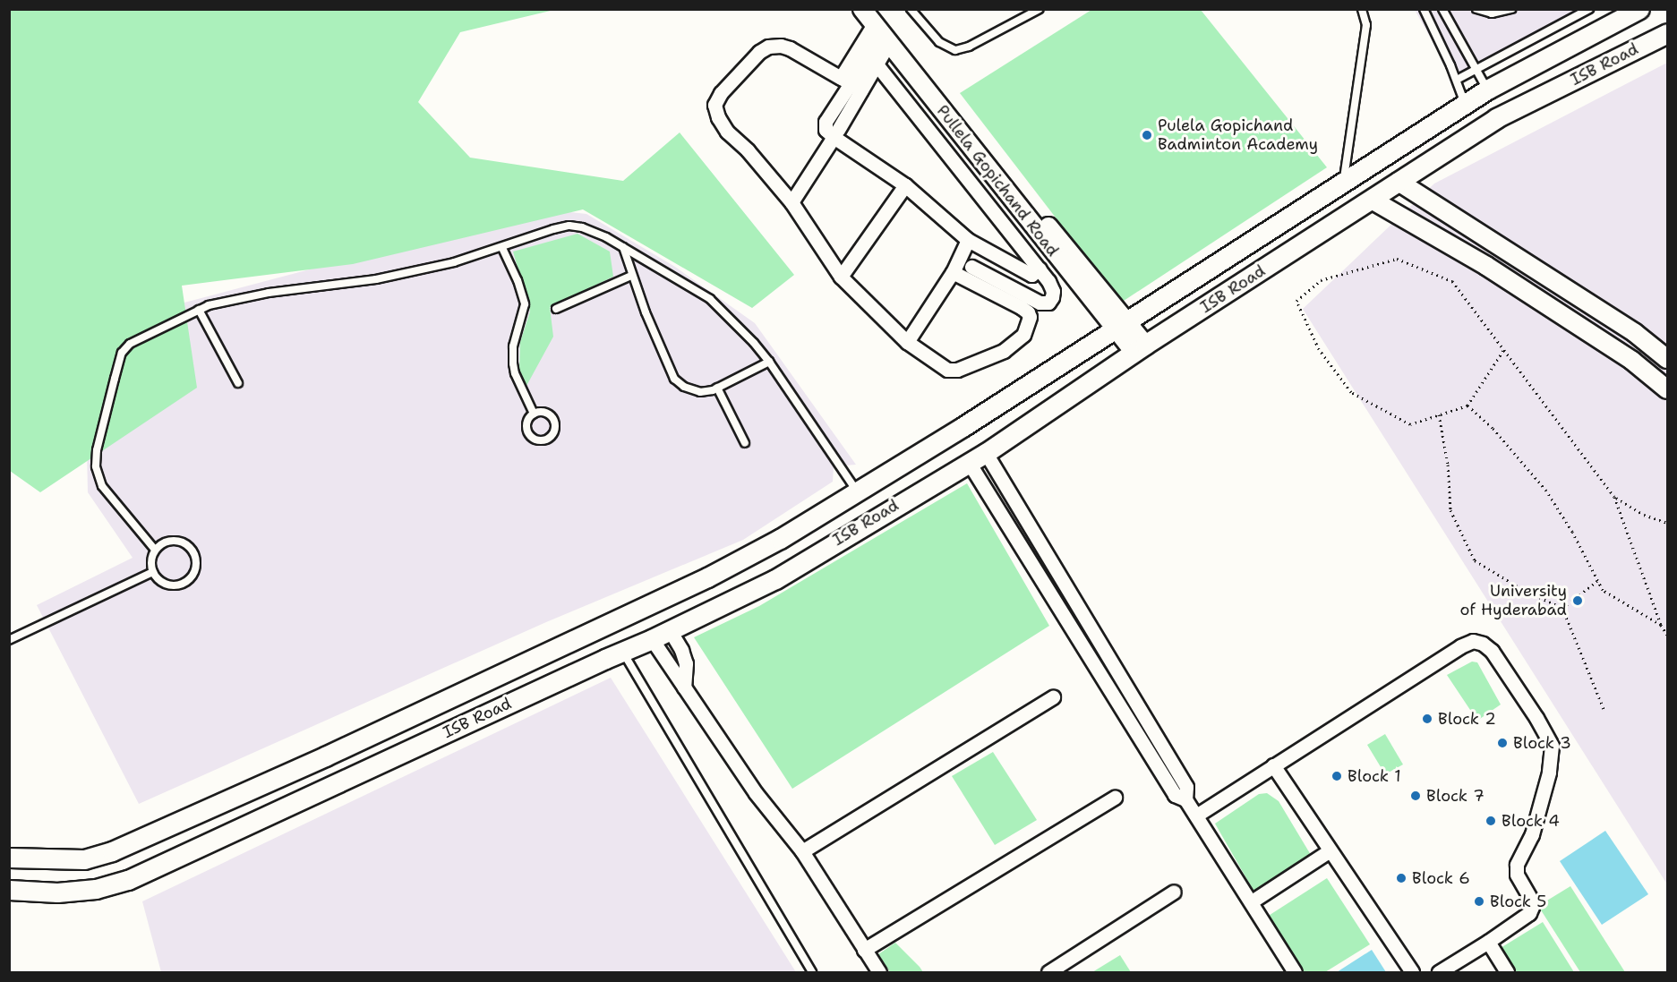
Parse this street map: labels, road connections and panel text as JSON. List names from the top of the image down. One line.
{"streets":{"main road":["ISB Road"],"street":["Pullela Gopichand Road"]},"crossings":[["ISB Road","Pullela Gopichand Road"]],"places":["Pulela Gopichand Badminton Academy","University of Hyderabad","Block 2","Block 3","Block 1","Block 7","Block 4","Block 6","Block 5"]}
